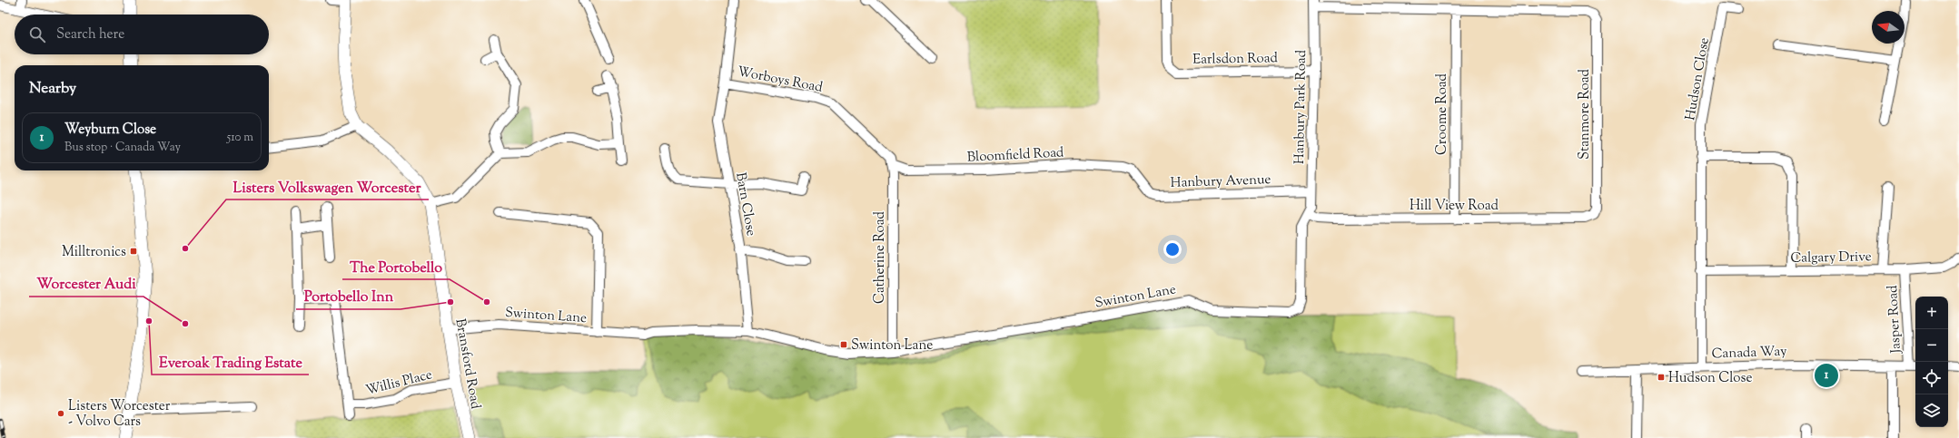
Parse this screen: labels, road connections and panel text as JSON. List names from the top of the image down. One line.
{"streets":{"main road":["Bransford Road"],"street":["Earlsdon Road","Worboys Road","Hudson Close","Hanbury Park Road","Croome Road","Stanmore Road","Bloomfield Road","Hanbury Avenue","Barn Close","Hill View Road","Calgary Drive","Catherine Road","Swinton Lane","Jasper Road","Canada Way","Willis Place"]},"crossings":[["Earlsdon Road","Hanbury Park Road"],["Worboys Road","Bloomfield Road"],["Worboys Road","Barn Close"],["Worboys Road","Catherine Road"],["Hudson Close","Calgary Drive"],["Hudson Close","Canada Way"],["Hanbury Park Road","Hanbury Avenue"],["Hanbury Park Road","Hill View Road"],["Hanbury Park Road","Swinton Lane"],["Croome Road","Stanmore Road"],["Croome Road","Hill View Road"],["Stanmore Road","Hill View Road"],["Bloomfield Road","Hanbury Avenue"],["Bloomfield Road","Catherine Road"],["Barn Close","Swinton Lane"],["Hill View Road","Swinton Lane"],["Calgary Drive","Jasper Road"],["Catherine Road","Swinton Lane"],["Swinton Lane","Bransford Road"],["Jasper Road","Canada Way"],["Bransford Road","Willis Place"]],"places":{"other":["Listers Volkswagen Worcester","Portobello Inn","The Portobello","Everoak Trading Estate","Worcester Audi","Listers Worcester - Volvo Cars"],"transit":["Milltronics","Swinton Lane","Hudson Close"]},"north":"left","page":{"search":"Search here","heading":"Nearby","list":[{"mark":"1","name":"Weyburn Close","note":"Bus stop · Canada Way","value":"510 m"}],"map_buttons":["+","−"],"pins":"1"}}
